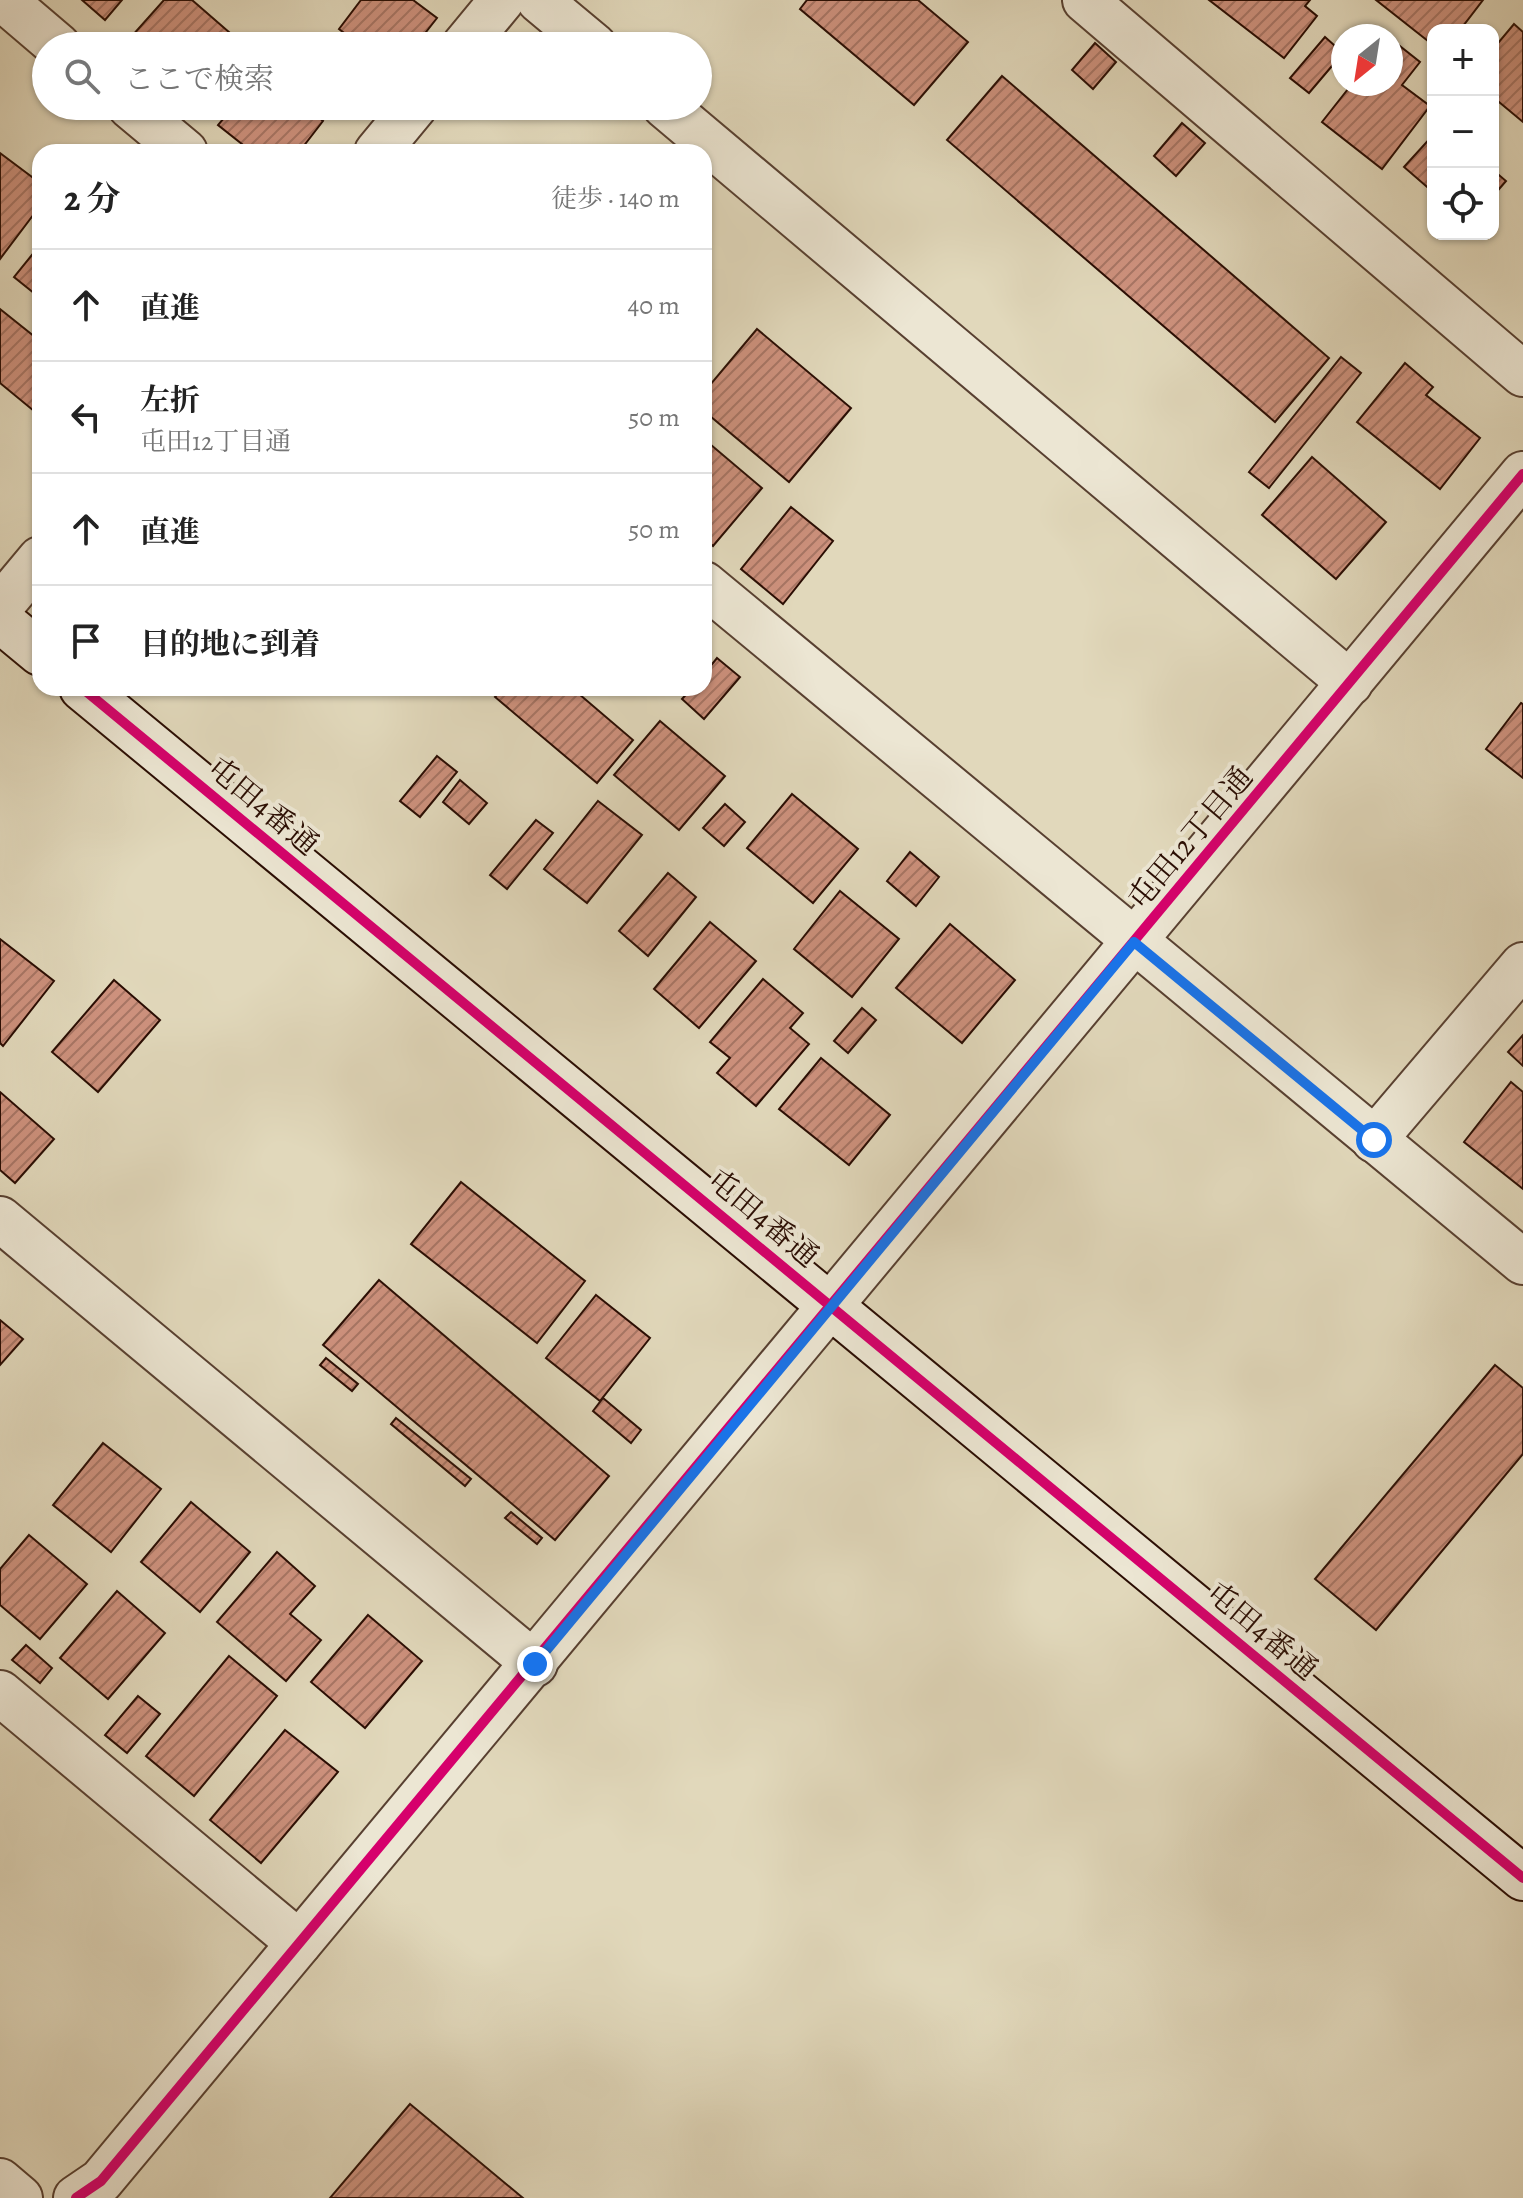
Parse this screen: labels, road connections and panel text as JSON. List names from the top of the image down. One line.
{"streets":{"street":["屯田4番通","屯田12丁目通"]},"crossings":[["屯田4番通","屯田12丁目通"]],"north":"bottom left","page":{"map_buttons":["+","−"],"search":"ここで検索","heading":["2 分","徒歩 · 140 m"],"list":[["直進","40 m"],["左折","屯田12丁目通","50 m"],["直進","50 m"],"目的地に到着"]}}
